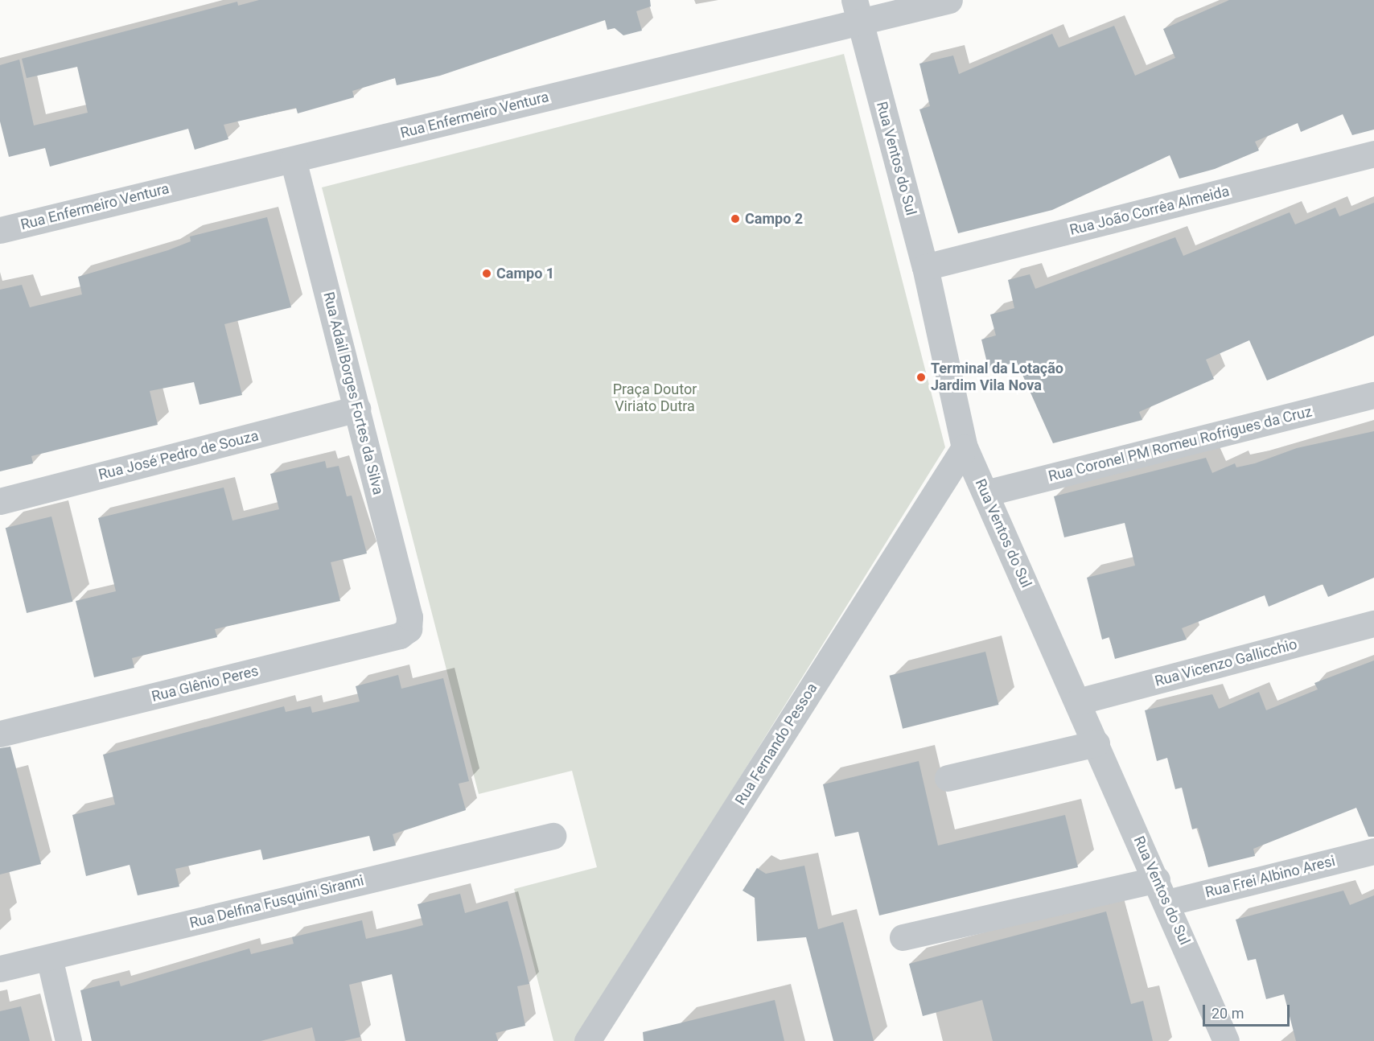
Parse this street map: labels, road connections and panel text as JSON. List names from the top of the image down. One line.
{"streets":{"street":["Rua Enfermeiro Ventura","Rua Ventos do Sul","Rua João Corrêa Almeida","Rua Adail Borges Fortes da Silva","Rua Coronel PM Romeu Rofrigues da Cruz","Rua José Pedro de Souza","Rua Vicenzo Gallicchio","Rua Glênio Peres","Rua Fernando Pessoa","Rua Frei Albino Aresi","Rua Delfina Fusquini Siranni"]},"crossings":[["Rua Enfermeiro Ventura","Rua Ventos do Sul"],["Rua Enfermeiro Ventura","Rua Adail Borges Fortes da Silva"],["Rua Ventos do Sul","Rua João Corrêa Almeida"],["Rua Ventos do Sul","Rua Coronel PM Romeu Rofrigues da Cruz"],["Rua Ventos do Sul","Rua Vicenzo Gallicchio"],["Rua Ventos do Sul","Rua Fernando Pessoa"],["Rua Ventos do Sul","Rua Frei Albino Aresi"],["Rua Adail Borges Fortes da Silva","Rua José Pedro de Souza"],["Rua Adail Borges Fortes da Silva","Rua Glênio Peres"]],"parks":["Praça Doutor Viriato Dutra"],"places":["Campo 2","Campo 1","Terminal da Lotação Jardim Vila Nova"],"scale_bar":"20 m"}
